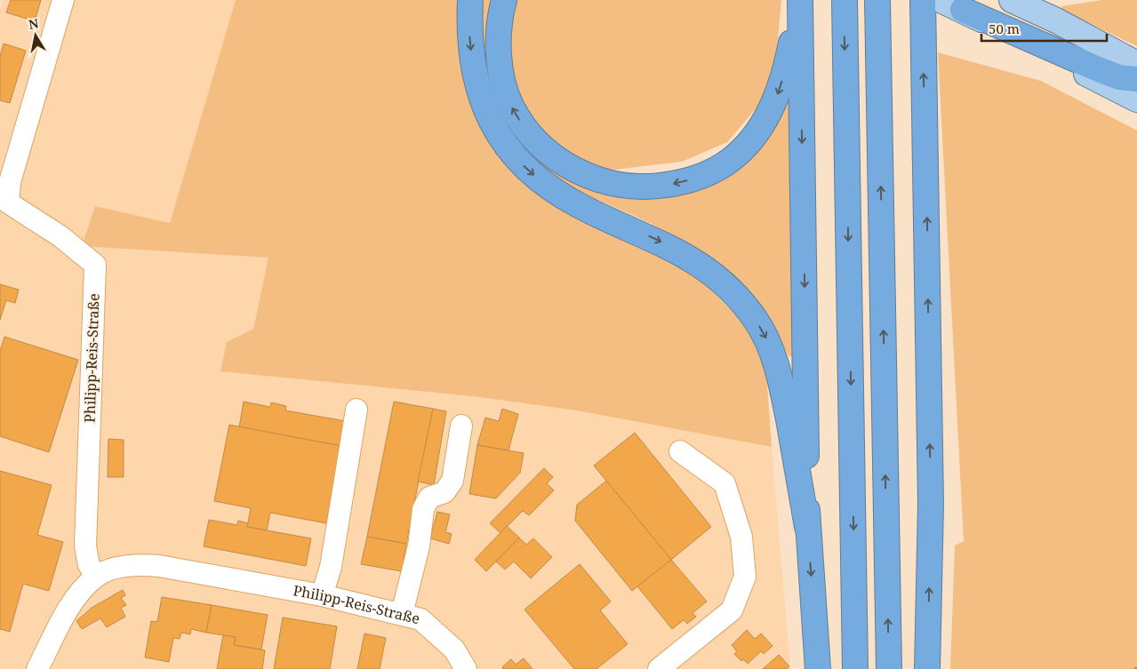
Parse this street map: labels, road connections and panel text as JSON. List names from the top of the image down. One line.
{"streets":{"street":["Philipp-Reis-Straße"]},"scale_bar":"50 m","north":"top"}
